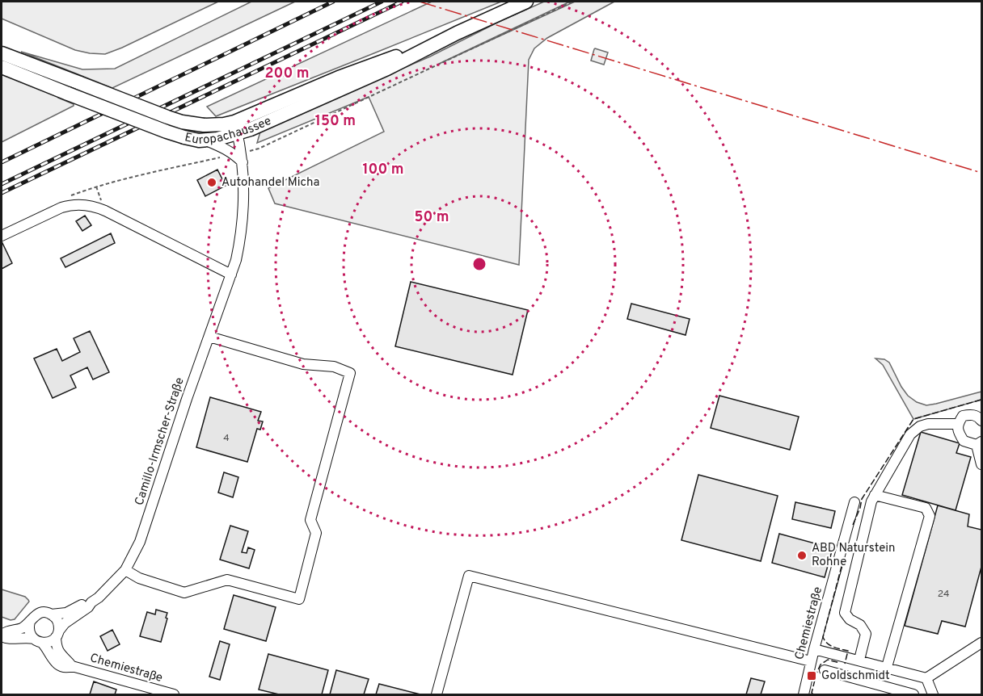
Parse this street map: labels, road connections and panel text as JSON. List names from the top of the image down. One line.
{"streets":{"main road":["Europachaussee"],"street":["Camillo-Irmscher-Straße","Chemiestraße"]},"crossings":[["Europachaussee","Camillo-Irmscher-Straße"],["Camillo-Irmscher-Straße","Chemiestraße"]],"places":{"other":["Autohandel Micha","ABD Naturstein Rohne"],"transit":["Goldschmidt"]},"house_numbers":["4","24"],"rings":["200 m","150 m","100 m","50 m"]}
